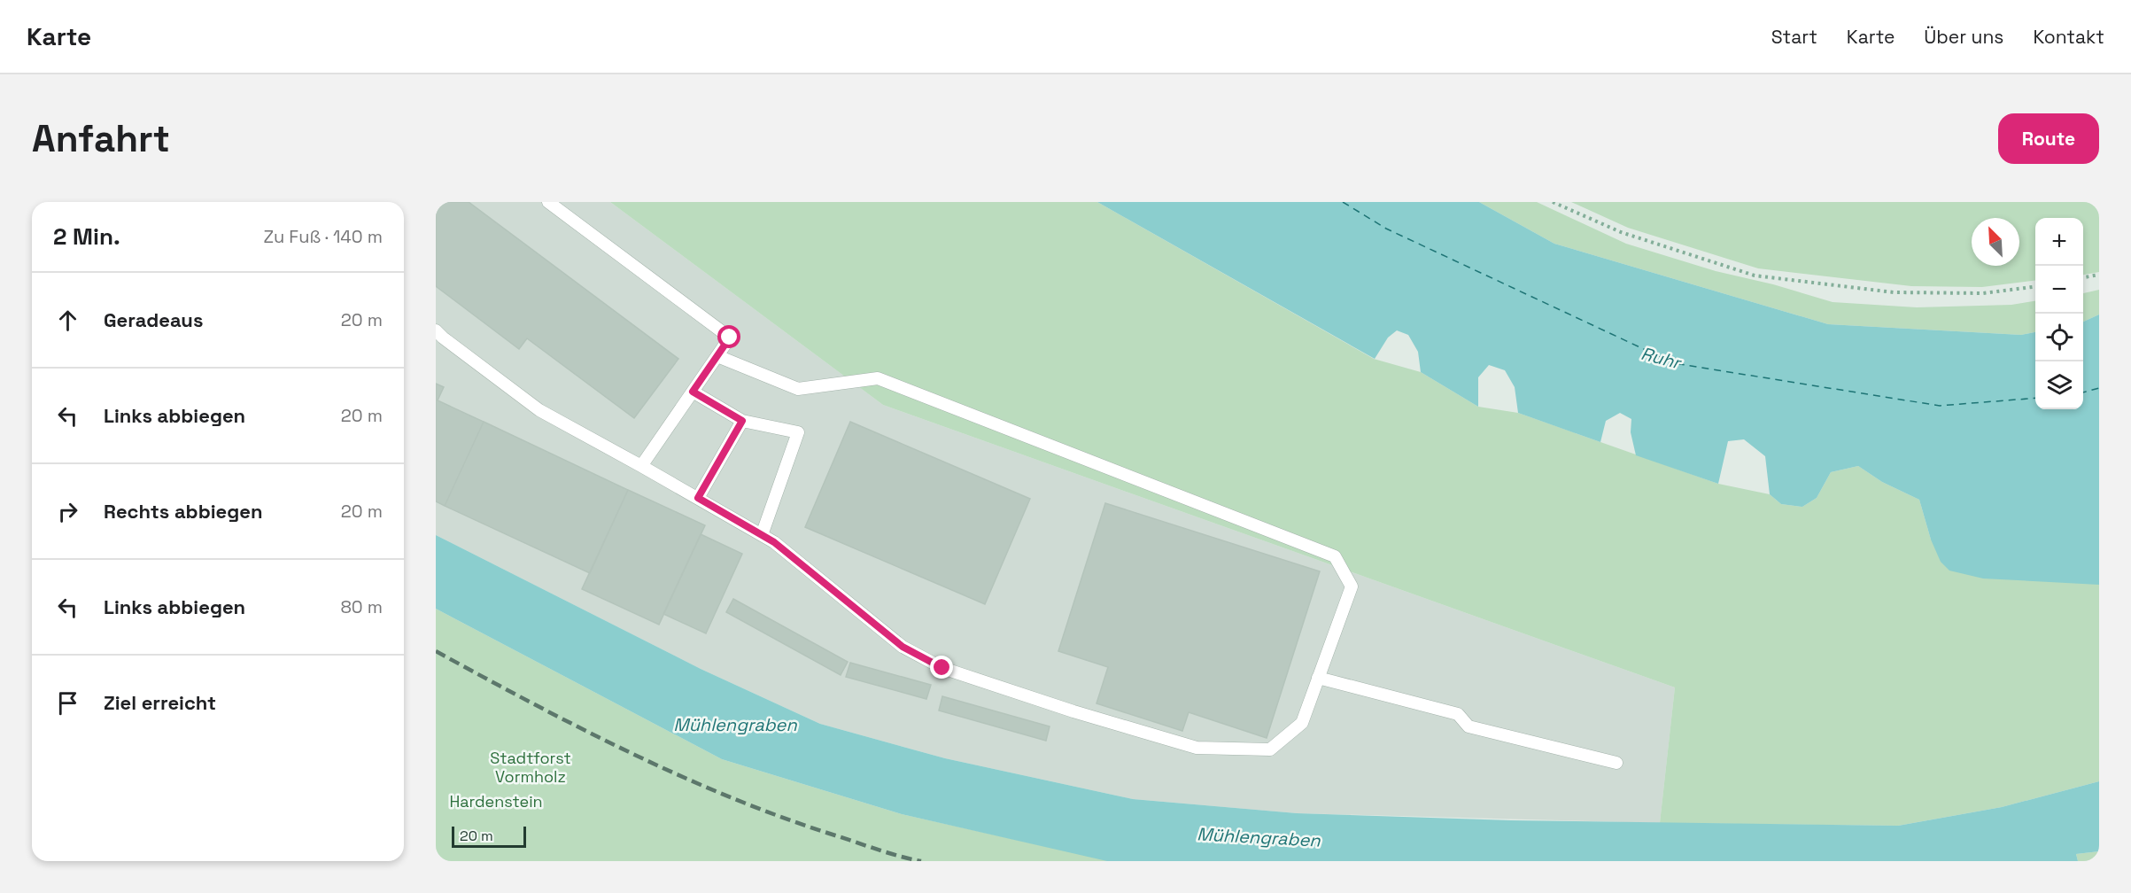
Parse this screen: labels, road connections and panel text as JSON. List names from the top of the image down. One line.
{"water":["Ruhr","Mühlengraben"],"parks":["Stadtforst Vormholz","Hardenstein"],"scale_bar":"20 m","north":"top left","page":{"header":"Karte","nav":["Start","Karte","Über uns","Kontakt"],"buttons":"Route","title":"Anfahrt","heading":["2 Min.","Zu Fuß · 140 m"],"map_buttons":["+","−"],"list":[["Geradeaus","20 m"],["Links abbiegen","20 m"],["Rechts abbiegen","20 m"],["Links abbiegen","80 m"],"Ziel erreicht"],"scale":"20 m"}}
